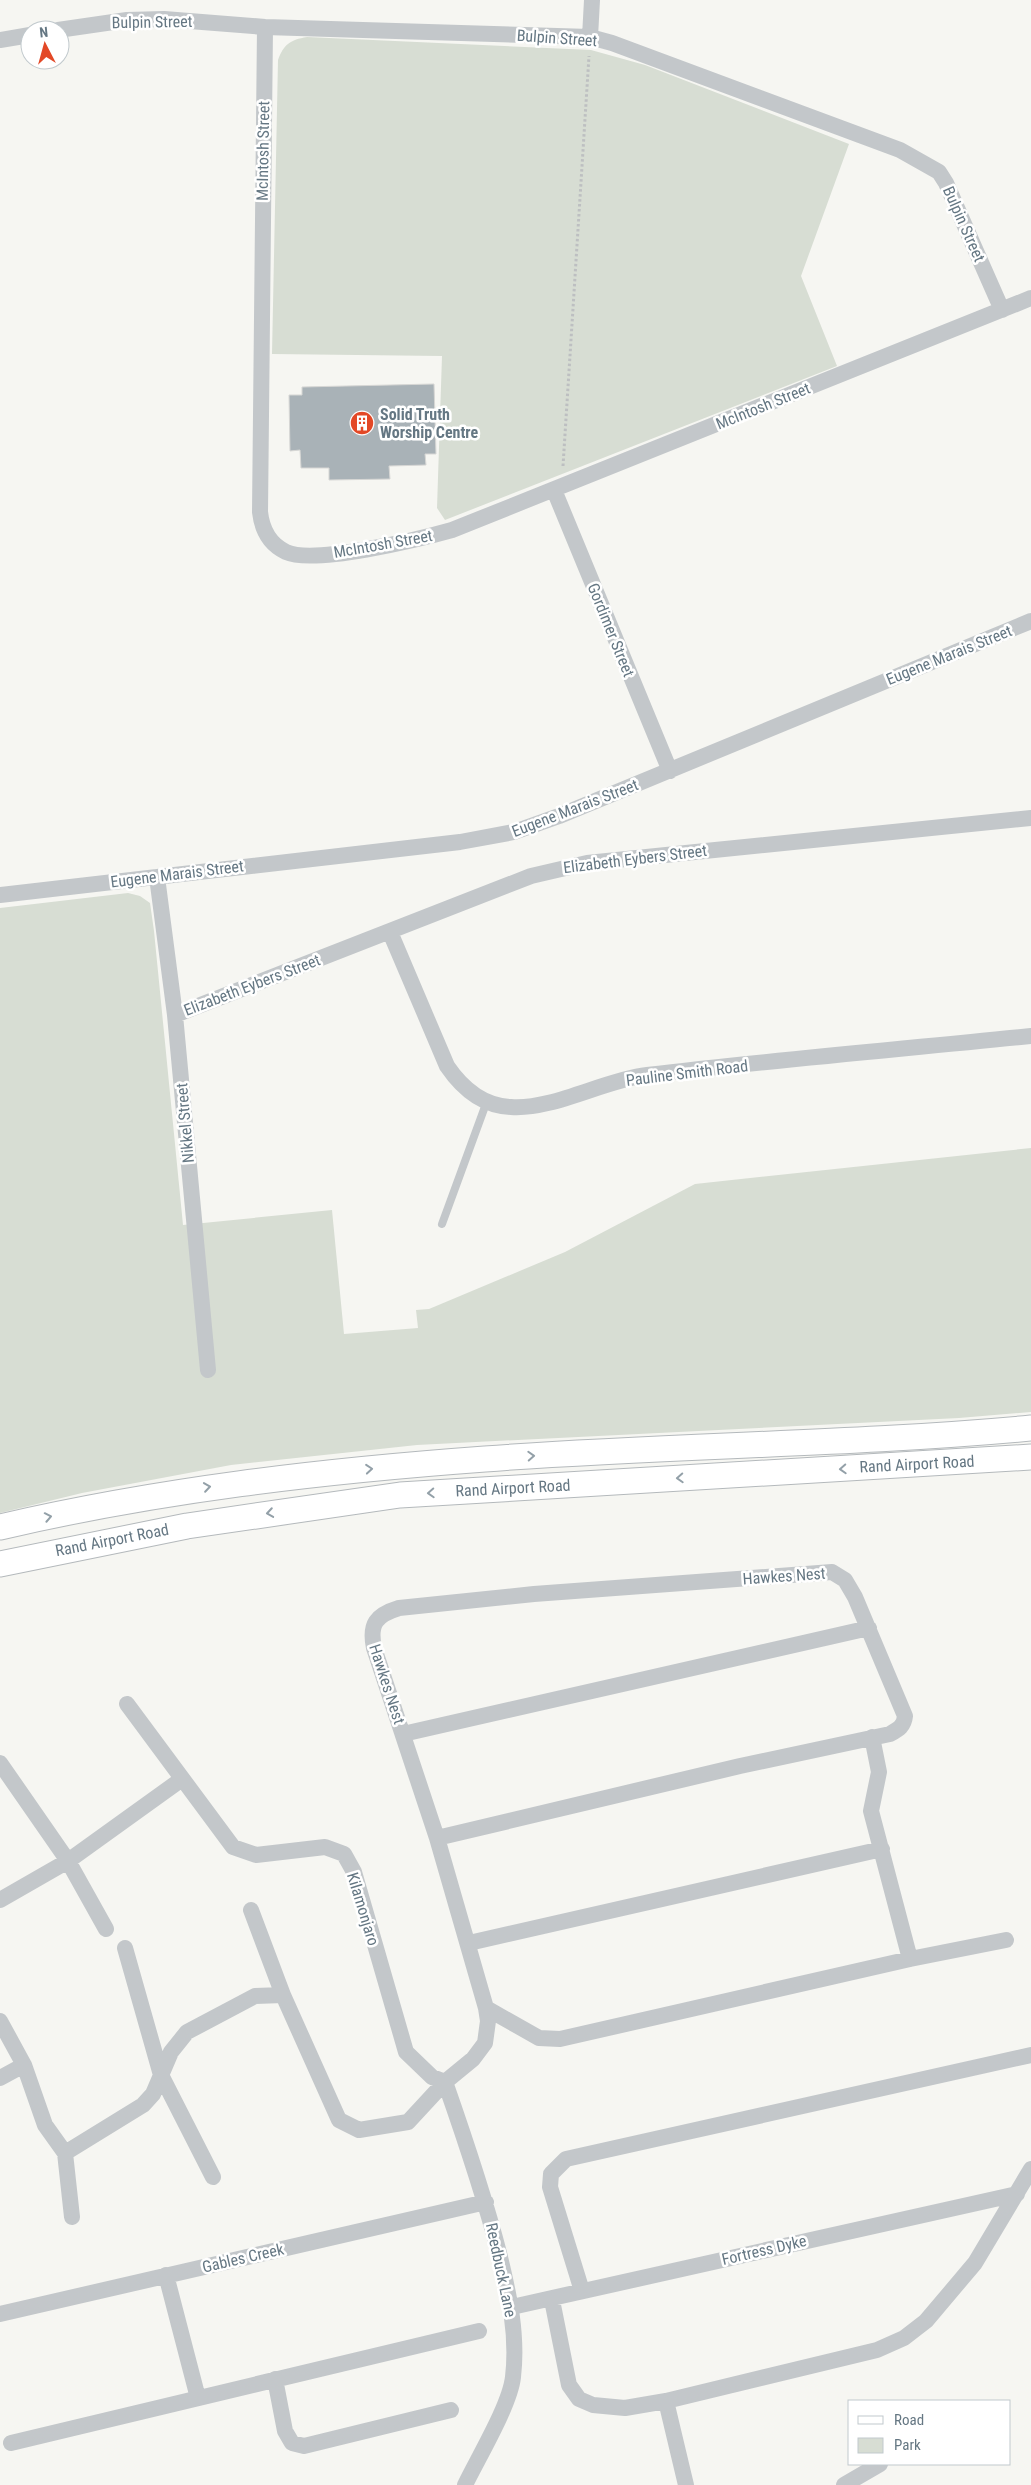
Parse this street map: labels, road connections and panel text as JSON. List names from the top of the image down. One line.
{"streets":{"main road":["Rand Airport Road"],"street":["Bulpin Street","McIntosh Street","Gordimer Street","Eugene Marais Street","Elizabeth Eybers Street","Pauline Smith Road","Nikkel Street","Hawkes Nest","Kilamonjaro","Fortress Dyke","Gables Creek","Reedbuck Lane"]},"crossings":[["Bulpin Street","McIntosh Street"],["McIntosh Street","Gordimer Street"],["Gordimer Street","Eugene Marais Street"],["Eugene Marais Street","Nikkel Street"],["Elizabeth Eybers Street","Pauline Smith Road"],["Elizabeth Eybers Street","Nikkel Street"],["Hawkes Nest","Kilamonjaro"],["Hawkes Nest","Reedbuck Lane"],["Kilamonjaro","Reedbuck Lane"],["Fortress Dyke","Reedbuck Lane"],["Gables Creek","Reedbuck Lane"]],"places":{"building":["Solid Truth Worship Centre"]},"legend":["Road","Park"],"north":"top"}
